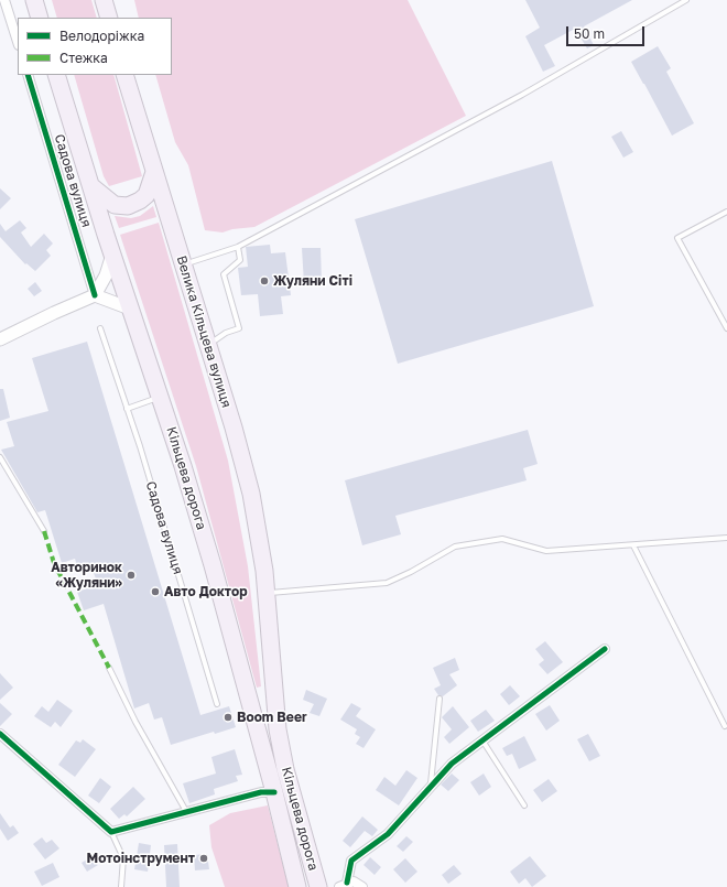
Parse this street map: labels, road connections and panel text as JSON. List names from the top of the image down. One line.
{"streets":{"highway":["Велика Кільцева вулиця","Кільцева дорога"],"street":["Садова вулиця"]},"crossings":[["Велика Кільцева вулиця","Кільцева дорога"]],"places":["Жуляни Сіті","Авторинок «Жуляни»","Авто Доктор","Boom Beer","Мотоінструмент"],"legend":["Велодоріжка","Стежка"],"scale_bar":"50 m"}
